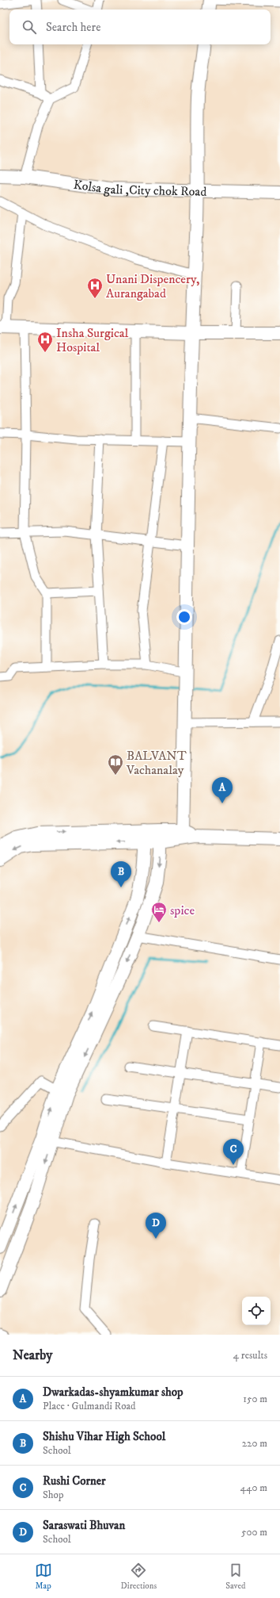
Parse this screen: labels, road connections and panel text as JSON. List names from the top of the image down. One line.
{"streets":{"street":["Kolsa gali ,City chok Road"]},"places":{"hospital":["Unani Dispencery, Aurangabad","Insha Surgical Hospital"],"library":["BALVANT Vachanalay"],"hotel":["spice"]},"page":{"search":"Search here","pins":["A","B","C","D"],"heading":["Nearby","4 results"],"list":[{"mark":"A","name":"Dwarkadas-shyamkumar shop","note":"Place · Gulmandi Road","value":"150 m"},{"mark":"B","name":"Shishu Vihar High School","note":"School","value":"220 m"},{"mark":"C","name":"Rushi Corner","note":"Shop","value":"440 m"},{"mark":"D","name":"Saraswati Bhuvan","note":"School","value":"500 m"}],"nav":["Map","Directions","Saved"]}}
